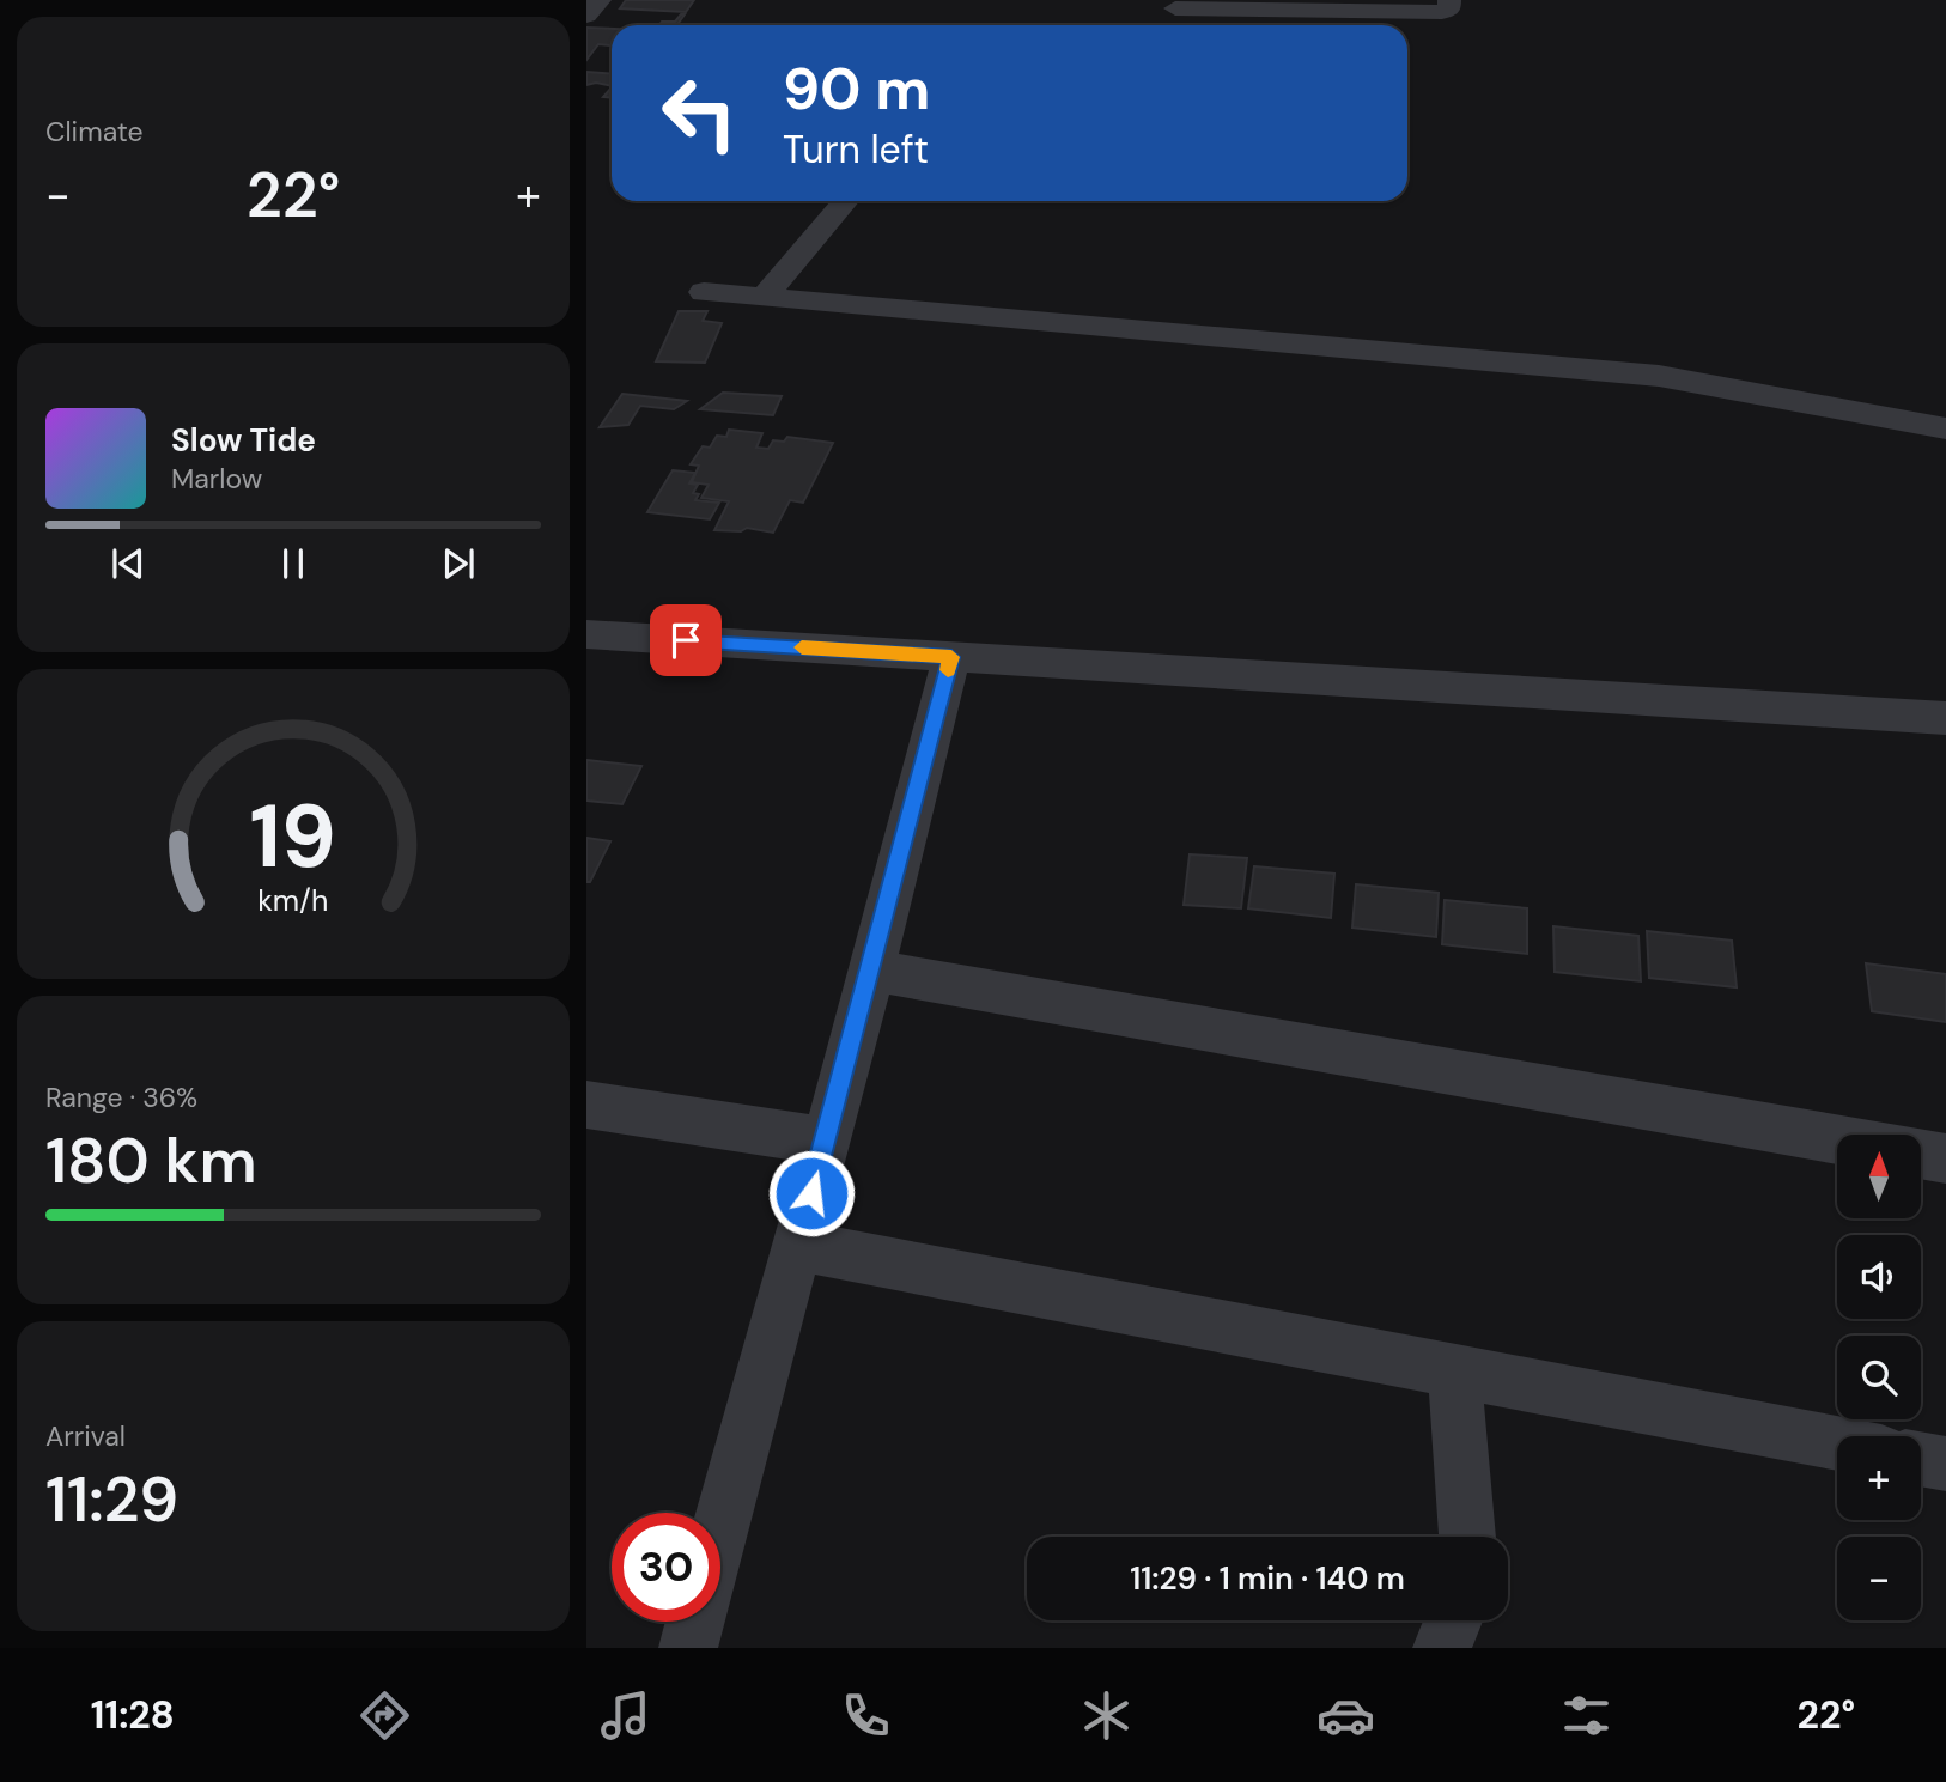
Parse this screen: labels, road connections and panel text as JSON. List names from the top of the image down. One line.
{"north":"top","page":{"tile":["Climate",["Range · 36%","180 km"],["Arrival","11:29"]],"turn":["90 m","Turn left"],"heat":["−","22°","+"],"song":["Slow Tide","Marlow"],"map_buttons":["+","−"],"limit":"30","trip":"11:29 · 1 min · 140 m","tabs":["11:28","22°"],"gauge":["19","km/h"]}}
